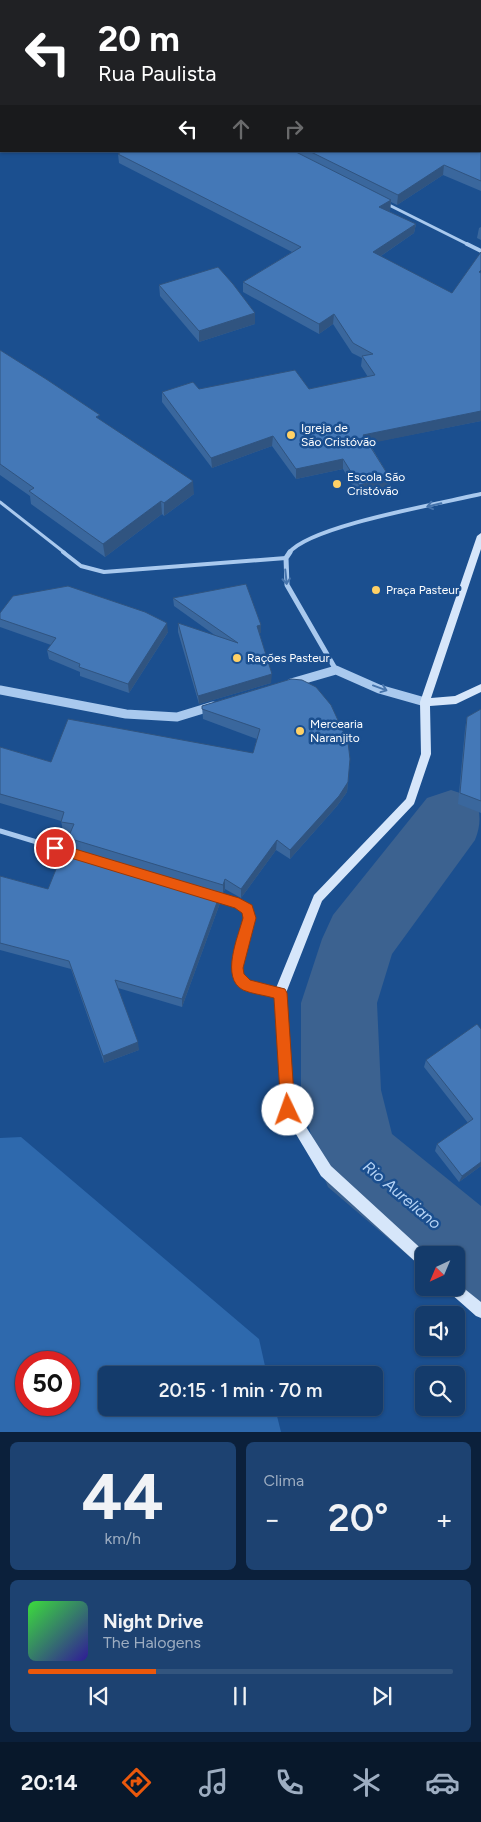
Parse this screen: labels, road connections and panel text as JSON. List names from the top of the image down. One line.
{"water":["Rio Aureliano"],"places":["Igreja de São Cristóvão","Escola São Cristóvão","Praça Pasteur","Rações Pasteur","Mercearia Naranjito"],"north":"bottom left","page":{"turn":["20 m","Rua Paulista"],"limit":"50","trip":"20:15 · 1 min · 70 m","tile":[["44","km/h"],"Clima"],"heat":["−","20°","+"],"song":["Night Drive","The Halogens"],"tabs":"20:14"}}
